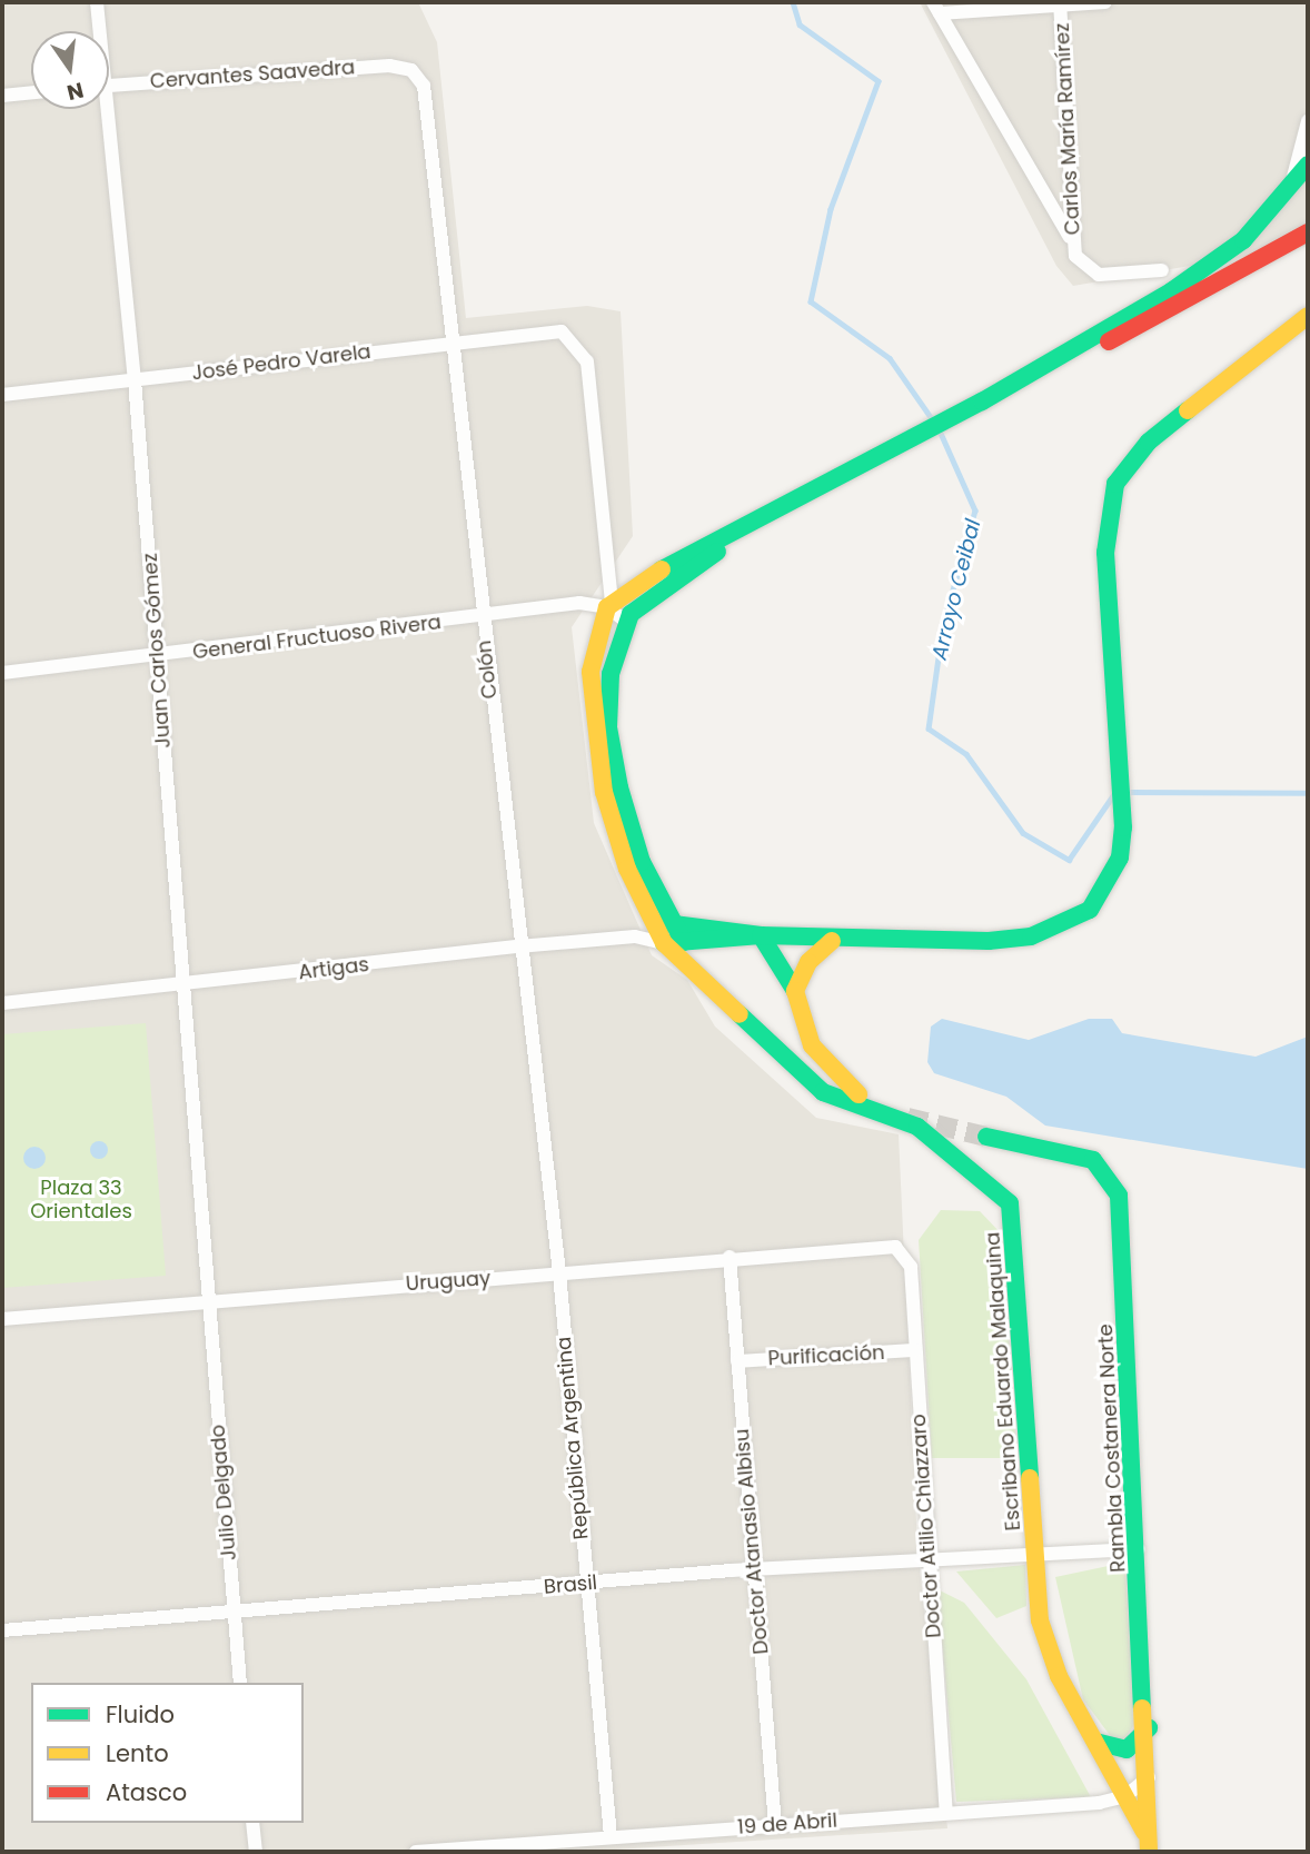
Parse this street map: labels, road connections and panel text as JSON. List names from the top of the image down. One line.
{"streets":{"street":["Cervantes Saavedra","Carlos María Ramírez","José Pedro Varela","General Fructuoso Rivera","Juan Carlos Gómez","Colón","Artigas","Uruguay","Purificación","Escribano Eduardo Malaquina","República Argentina","Rambla Costanera Norte","Julio Delgado","Doctor Atilio Chiazzaro","Doctor Atanasio Albisu","Brasil","19 de Abril"]},"crossings":[["Cervantes Saavedra","Colón"],["José Pedro Varela","Juan Carlos Gómez"],["José Pedro Varela","Colón"],["General Fructuoso Rivera","Juan Carlos Gómez"],["General Fructuoso Rivera","Colón"],["Juan Carlos Gómez","Artigas"],["Juan Carlos Gómez","Uruguay"],["Juan Carlos Gómez","Julio Delgado"],["Colón","Artigas"],["Colón","Uruguay"],["Colón","República Argentina"],["Artigas","Escribano Eduardo Malaquina"],["Uruguay","República Argentina"],["Uruguay","Julio Delgado"],["Uruguay","Doctor Atilio Chiazzaro"],["Uruguay","Doctor Atanasio Albisu"],["Purificación","Doctor Atilio Chiazzaro"],["Purificación","Doctor Atanasio Albisu"],["Escribano Eduardo Malaquina","Rambla Costanera Norte"],["Escribano Eduardo Malaquina","Brasil"],["Escribano Eduardo Malaquina","19 de Abril"],["República Argentina","Brasil"],["República Argentina","19 de Abril"],["Rambla Costanera Norte","Brasil"],["Julio Delgado","Brasil"],["Doctor Atilio Chiazzaro","Brasil"],["Doctor Atilio Chiazzaro","19 de Abril"],["Doctor Atanasio Albisu","Brasil"],["Doctor Atanasio Albisu","19 de Abril"]],"water":["Arroyo Ceibal"],"parks":["Plaza 33 Orientales"],"legend":["Fluido","Lento","Atasco"],"north":"bottom"}
